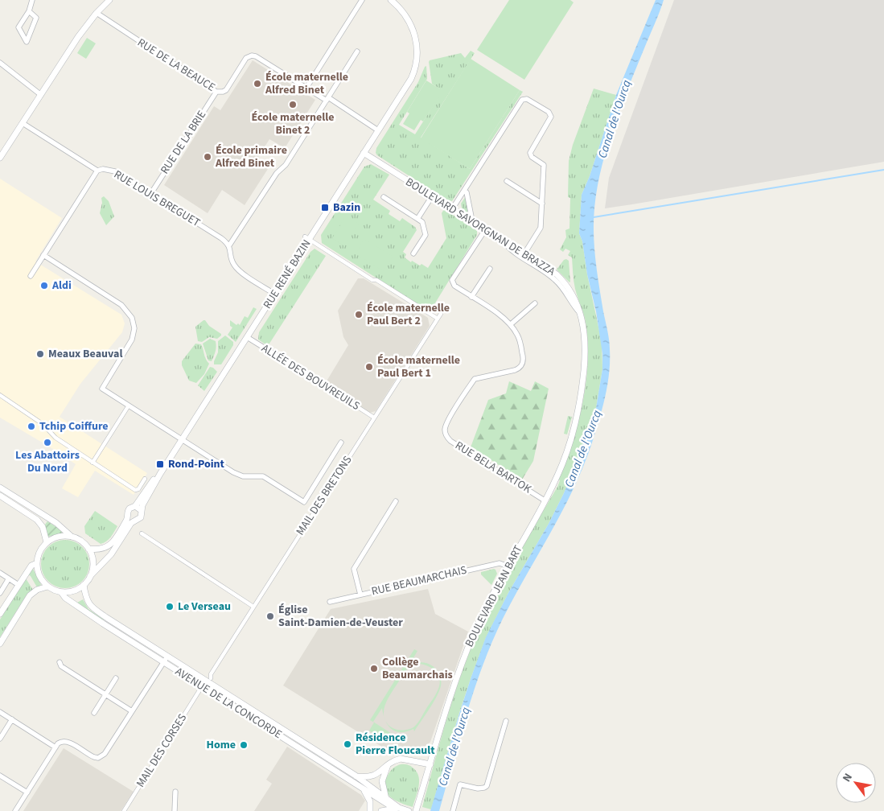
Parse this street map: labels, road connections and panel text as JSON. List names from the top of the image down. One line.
{"streets":{"street":["RUE DE LA BEAUCE","RUE DE LA BRIE","RUE LOUIS BREGUET","BOULEVARD SAVORGNAN DE BRAZZA","RUE RENÉ BAZIN","ALLÉE DES BOUVREUILS","RUE BELA BARTOK","MAIL DES BRETONS","RUE BEAUMARCHAIS","BOULEVARD JEAN BART","AVENUE DE LA CONCORDE","MAIL DES CORSES"]},"crossings":[["RUE DE LA BEAUCE","RUE DE LA BRIE"],["RUE DE LA BRIE","RUE LOUIS BREGUET"],["BOULEVARD SAVORGNAN DE BRAZZA","RUE RENÉ BAZIN"],["BOULEVARD SAVORGNAN DE BRAZZA","RUE BELA BARTOK"],["BOULEVARD SAVORGNAN DE BRAZZA","BOULEVARD JEAN BART"],["RUE RENÉ BAZIN","ALLÉE DES BOUVREUILS"],["ALLÉE DES BOUVREUILS","MAIL DES BRETONS"],["RUE BELA BARTOK","BOULEVARD JEAN BART"],["RUE BEAUMARCHAIS","BOULEVARD JEAN BART"]],"water":["Canal de l'Ourcq"],"places":{"other":["École maternelle Alfred Binet","École maternelle Binet 2","École primaire Alfred Binet","Aldi","École maternelle Paul Bert 2","Meaux Beauval","École maternelle Paul Bert 1","Tchip Coiffure","Les Abattoirs Du Nord","Le Verseau","Église Saint-Damien-de-Veuster","Collège Beaumarchais","Résidence Pierre Floucault","Home"],"transit":["Bazin","Rond-Point"]},"north":"top left"}
